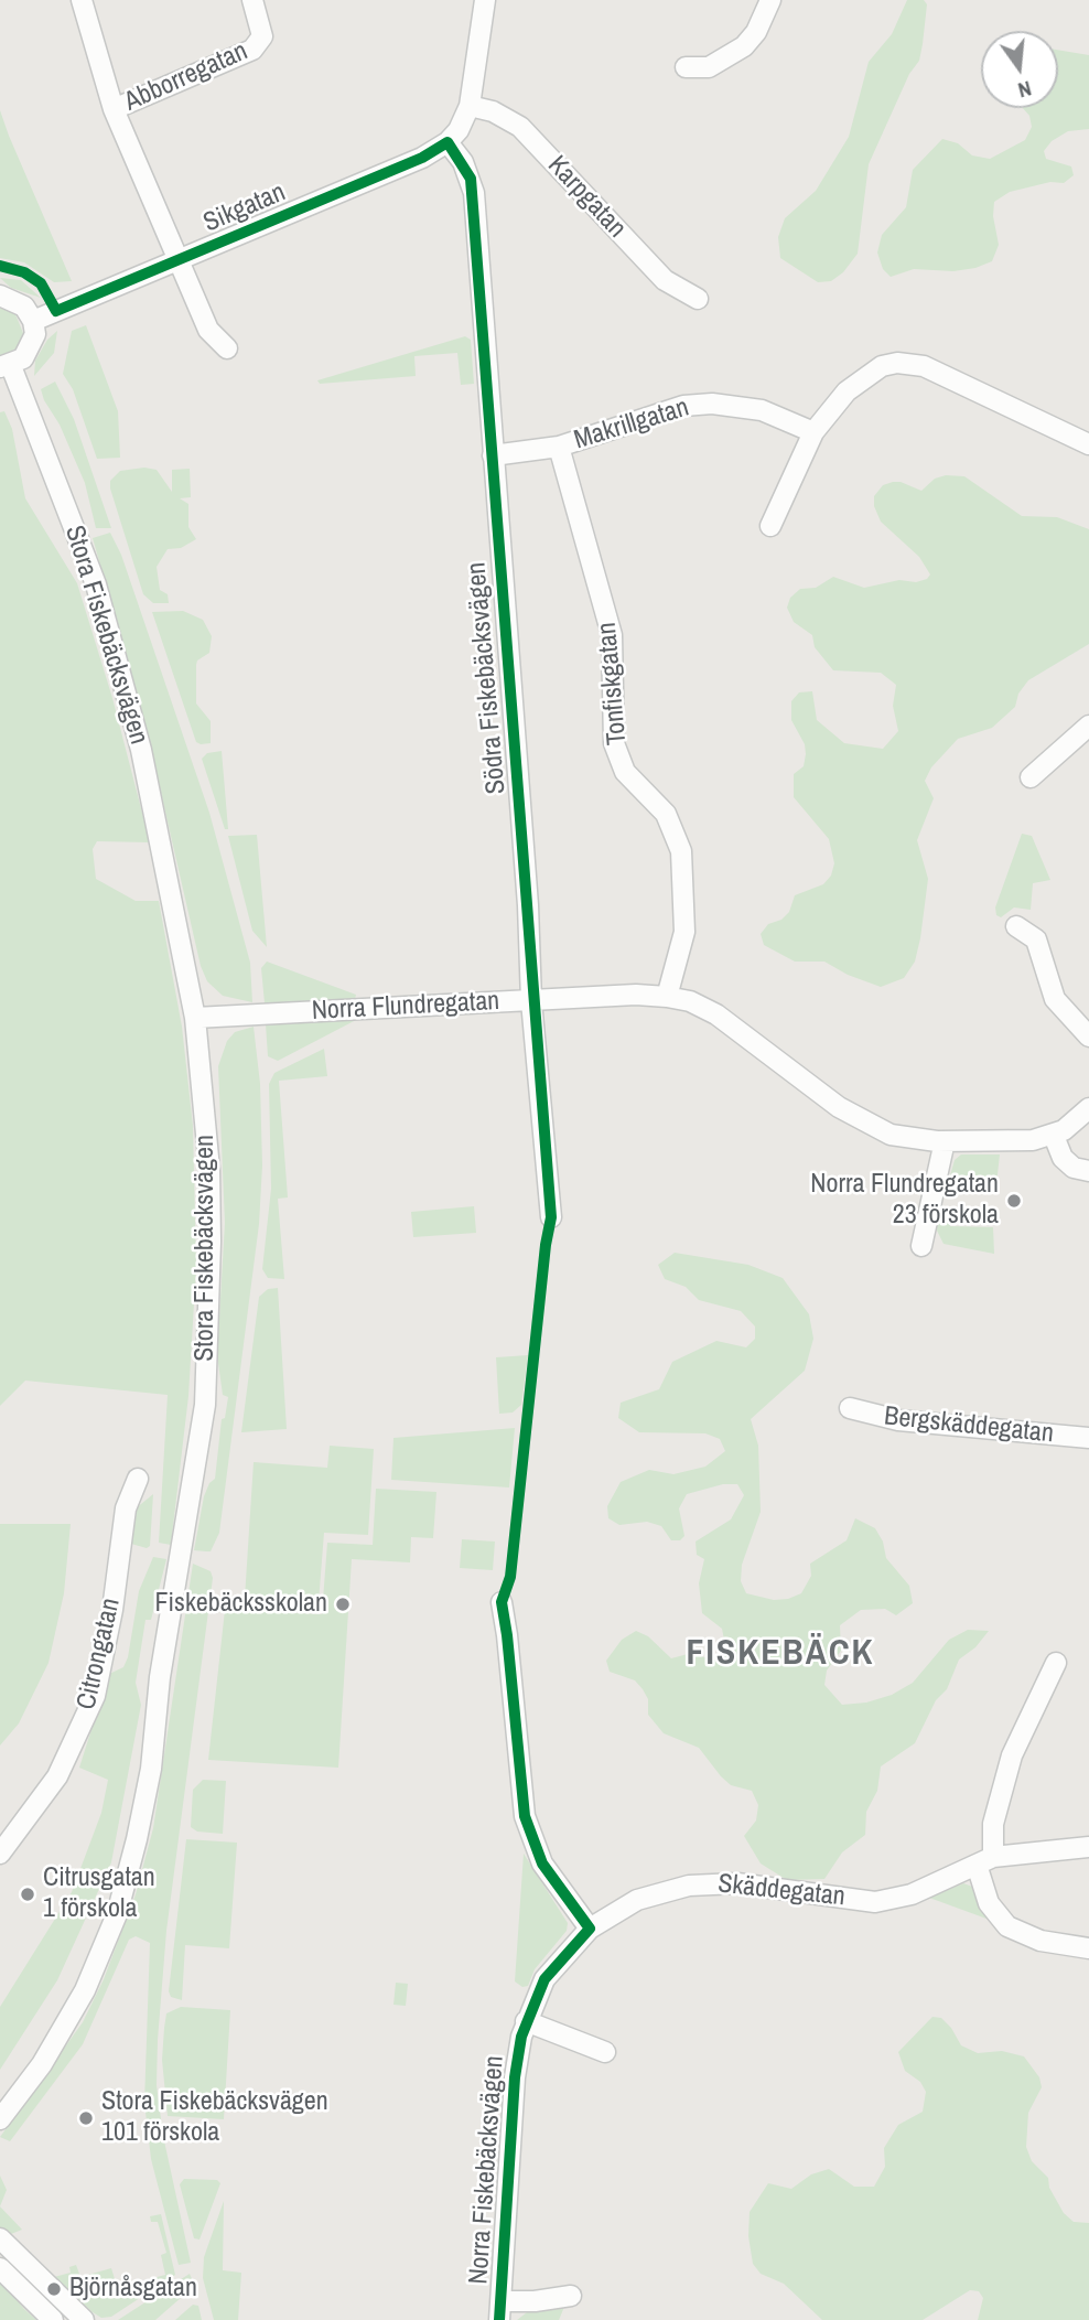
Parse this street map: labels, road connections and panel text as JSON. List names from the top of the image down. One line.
{"streets":{"street":["Abborregatan","Karpgatan","Sikgatan","Makrillgatan","Stora Fiskebäcksvägen","Södra Fiskebäcksvägen","Tonfiskgatan","Norra Flundregatan","Bergskäddegatan","Citrongatan","Skäddegatan","Norra Fiskebäcksvägen"]},"crossings":[["Abborregatan","Sikgatan"],["Sikgatan","Södra Fiskebäcksvägen"],["Makrillgatan","Södra Fiskebäcksvägen"],["Makrillgatan","Tonfiskgatan"],["Stora Fiskebäcksvägen","Norra Flundregatan"],["Södra Fiskebäcksvägen","Norra Flundregatan"],["Tonfiskgatan","Norra Flundregatan"],["Skäddegatan","Norra Fiskebäcksvägen"]],"districts":["FISKEBÄCK"],"places":["Norra Flundregatan 23 förskola","Fiskebäcksskolan","Citrusgatan 1 förskola","Stora Fiskebäcksvägen 101 förskola","Björnåsgatan"],"north":"bottom"}
